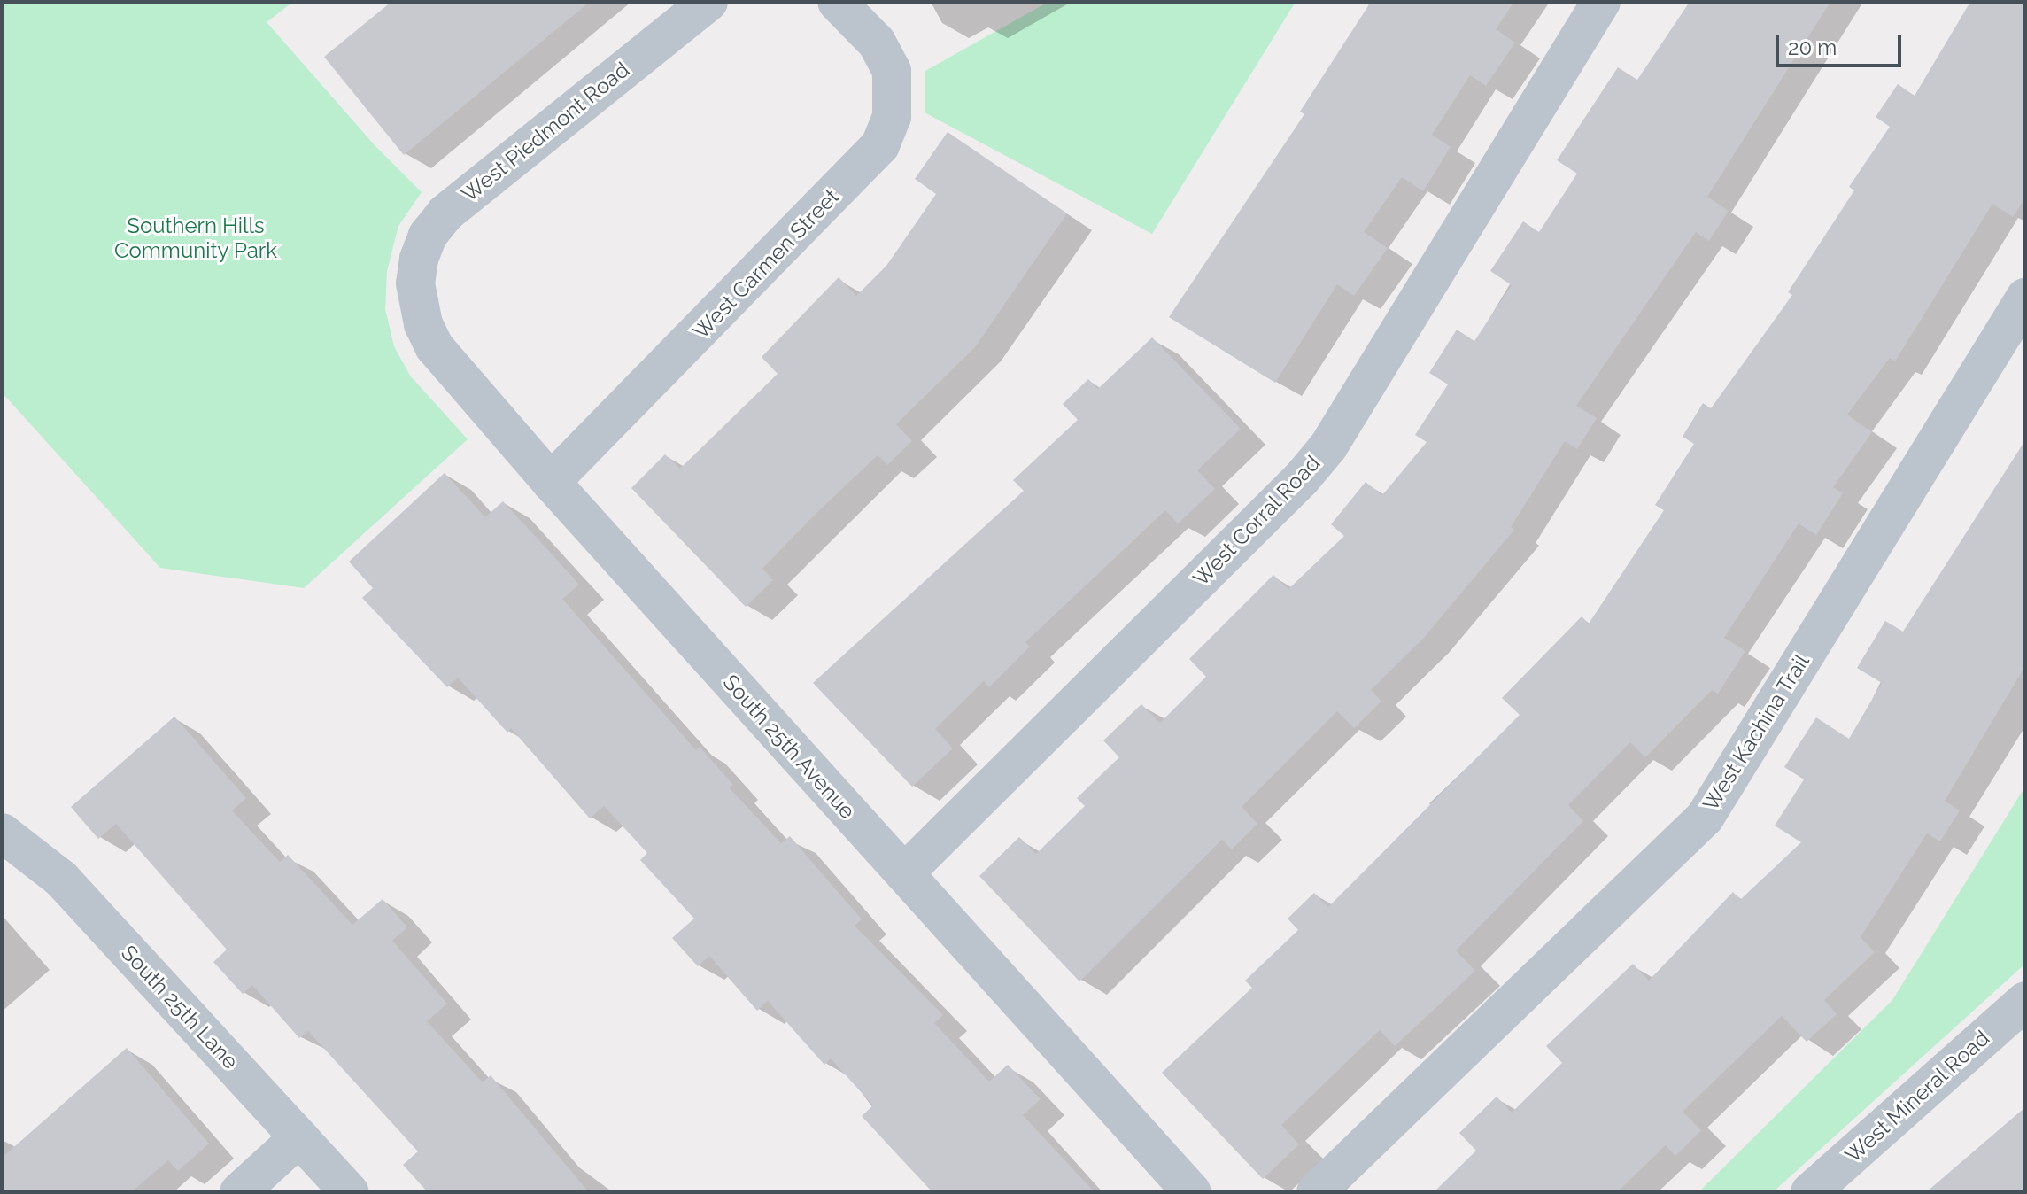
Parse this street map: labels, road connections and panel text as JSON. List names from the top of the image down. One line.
{"streets":{"street":["West Piedmont Road","West Carmen Street","West Corral Road","West Kachina Trail","South 25th Avenue","South 25th Lane","West Mineral Road"]},"crossings":[["West Piedmont Road","South 25th Avenue"],["West Carmen Street","South 25th Avenue"],["West Corral Road","South 25th Avenue"]],"parks":["Southern Hills Community Park"],"scale_bar":"20 m"}
